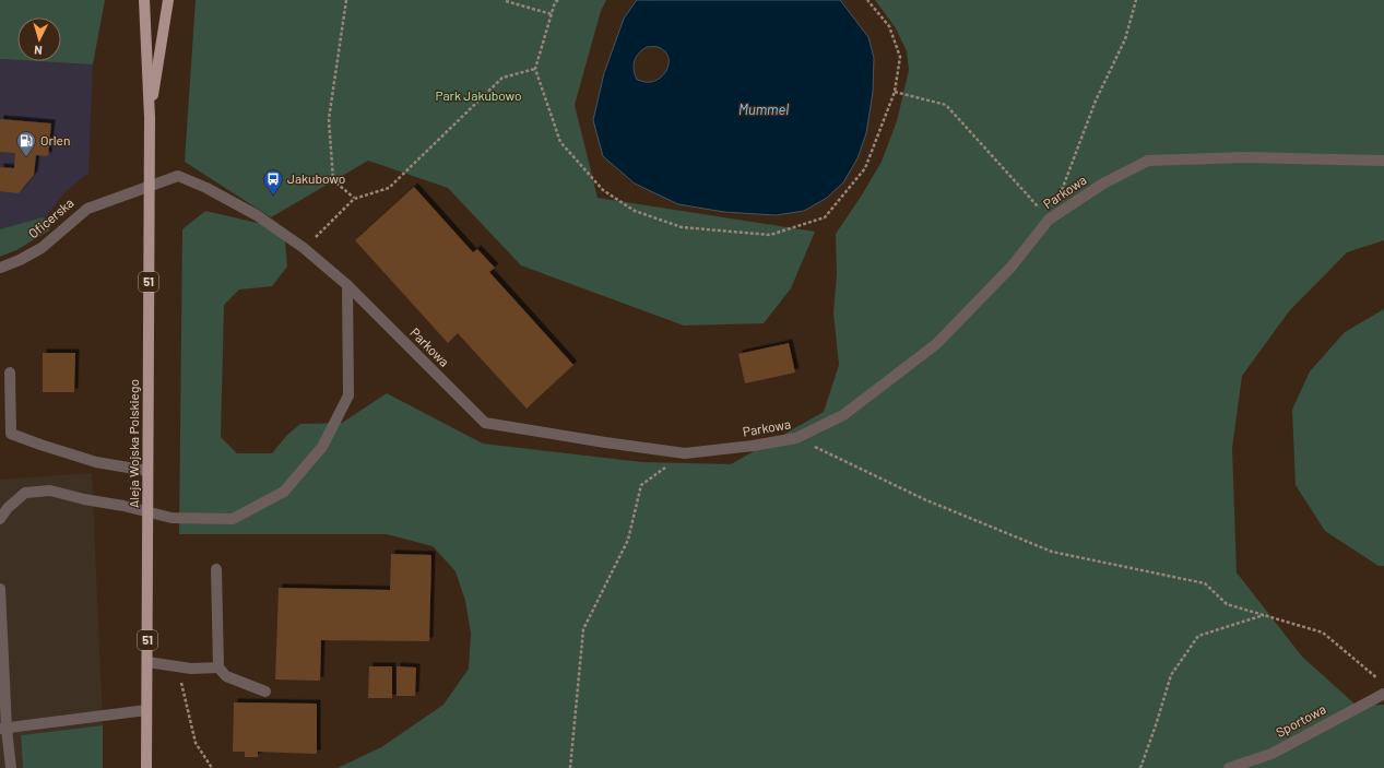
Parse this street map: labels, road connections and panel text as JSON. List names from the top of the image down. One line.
{"streets":{"main road":["51","Aleja Wojska Polskiego"],"street":["Parkowa","Oficerska","Sportowa"]},"crossings":[["Parkowa","Oficerska"],["Parkowa","Aleja Wojska Polskiego"],["Oficerska","Aleja Wojska Polskiego"]],"water":["Mummel"],"parks":["Park Jakubowo"],"places":{"fuel station":["Orlen"],"bus stop":["Jakubowo"]},"north":"bottom"}
